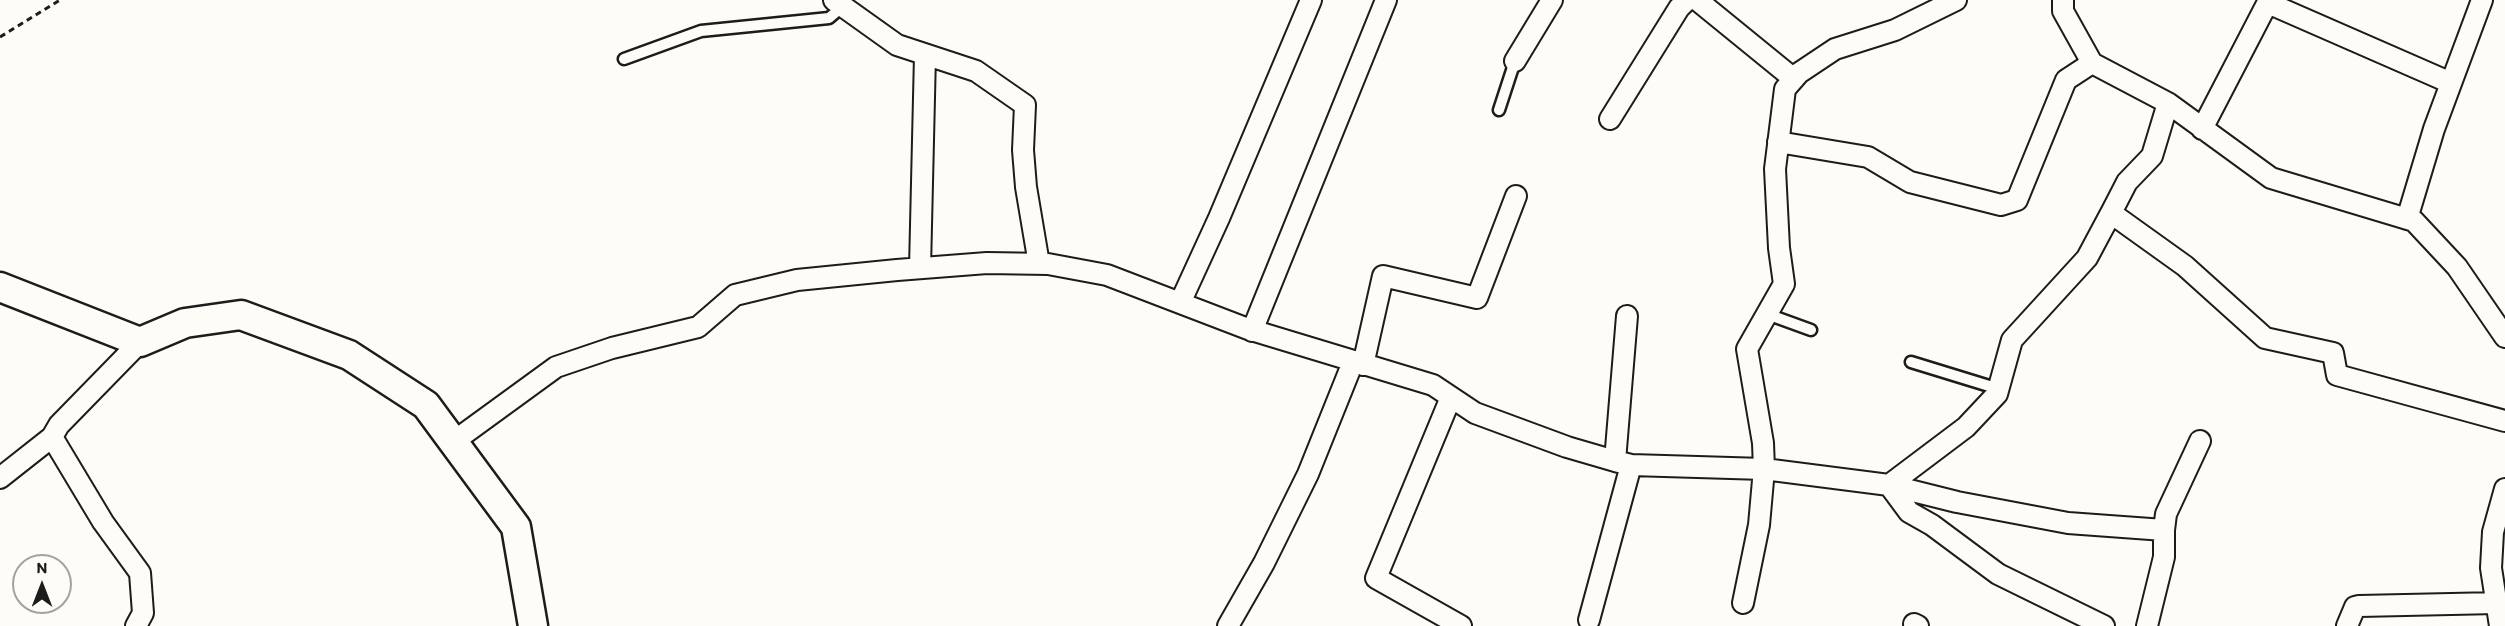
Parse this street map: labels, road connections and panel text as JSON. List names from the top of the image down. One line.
{"north":"top"}
